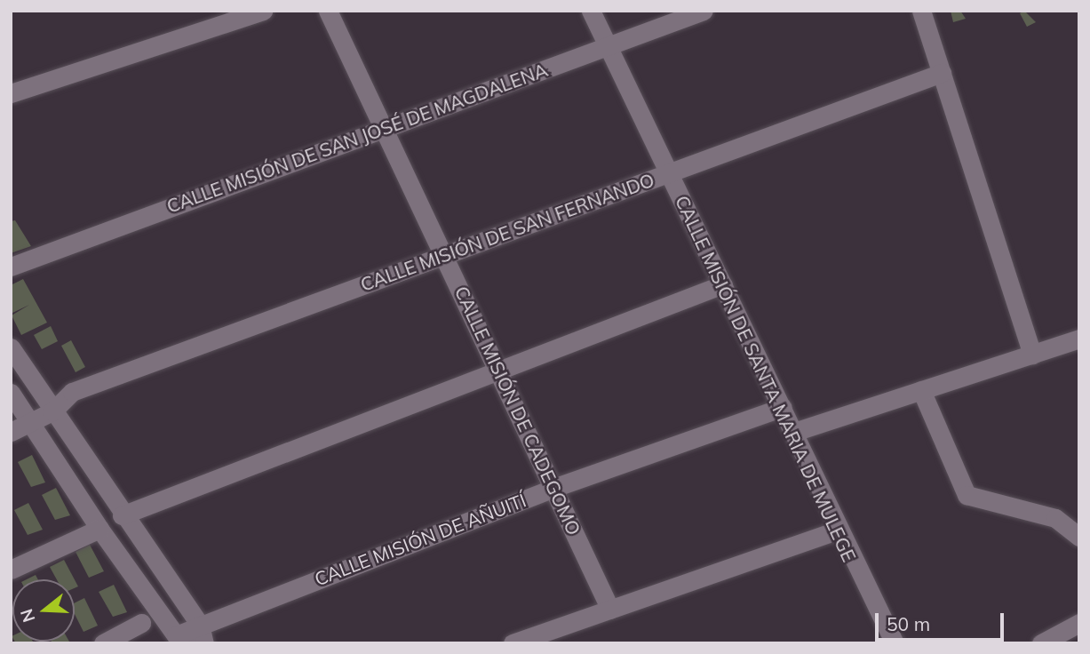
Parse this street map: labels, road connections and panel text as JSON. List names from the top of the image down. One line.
{"streets":{"street":["CALLE MISIÓN DE SAN JOSÉ DE MAGDALENA","CALLE MISIÓN DE SAN FERNANDO","CALLE MISIÓN DE SANTA MARIA DE MULEGE","CALLE MISIÓN DE CADEGOMO","CALLE MISIÓN DE AÑUITÍ"]},"crossings":[["CALLE MISIÓN DE SAN JOSÉ DE MAGDALENA","CALLE MISIÓN DE SANTA MARIA DE MULEGE"],["CALLE MISIÓN DE SAN JOSÉ DE MAGDALENA","CALLE MISIÓN DE CADEGOMO"],["CALLE MISIÓN DE SAN FERNANDO","CALLE MISIÓN DE SANTA MARIA DE MULEGE"],["CALLE MISIÓN DE SAN FERNANDO","CALLE MISIÓN DE CADEGOMO"],["CALLE MISIÓN DE SANTA MARIA DE MULEGE","CALLE MISIÓN DE AÑUITÍ"],["CALLE MISIÓN DE CADEGOMO","CALLE MISIÓN DE AÑUITÍ"]],"scale_bar":"50 m","north":"left"}
